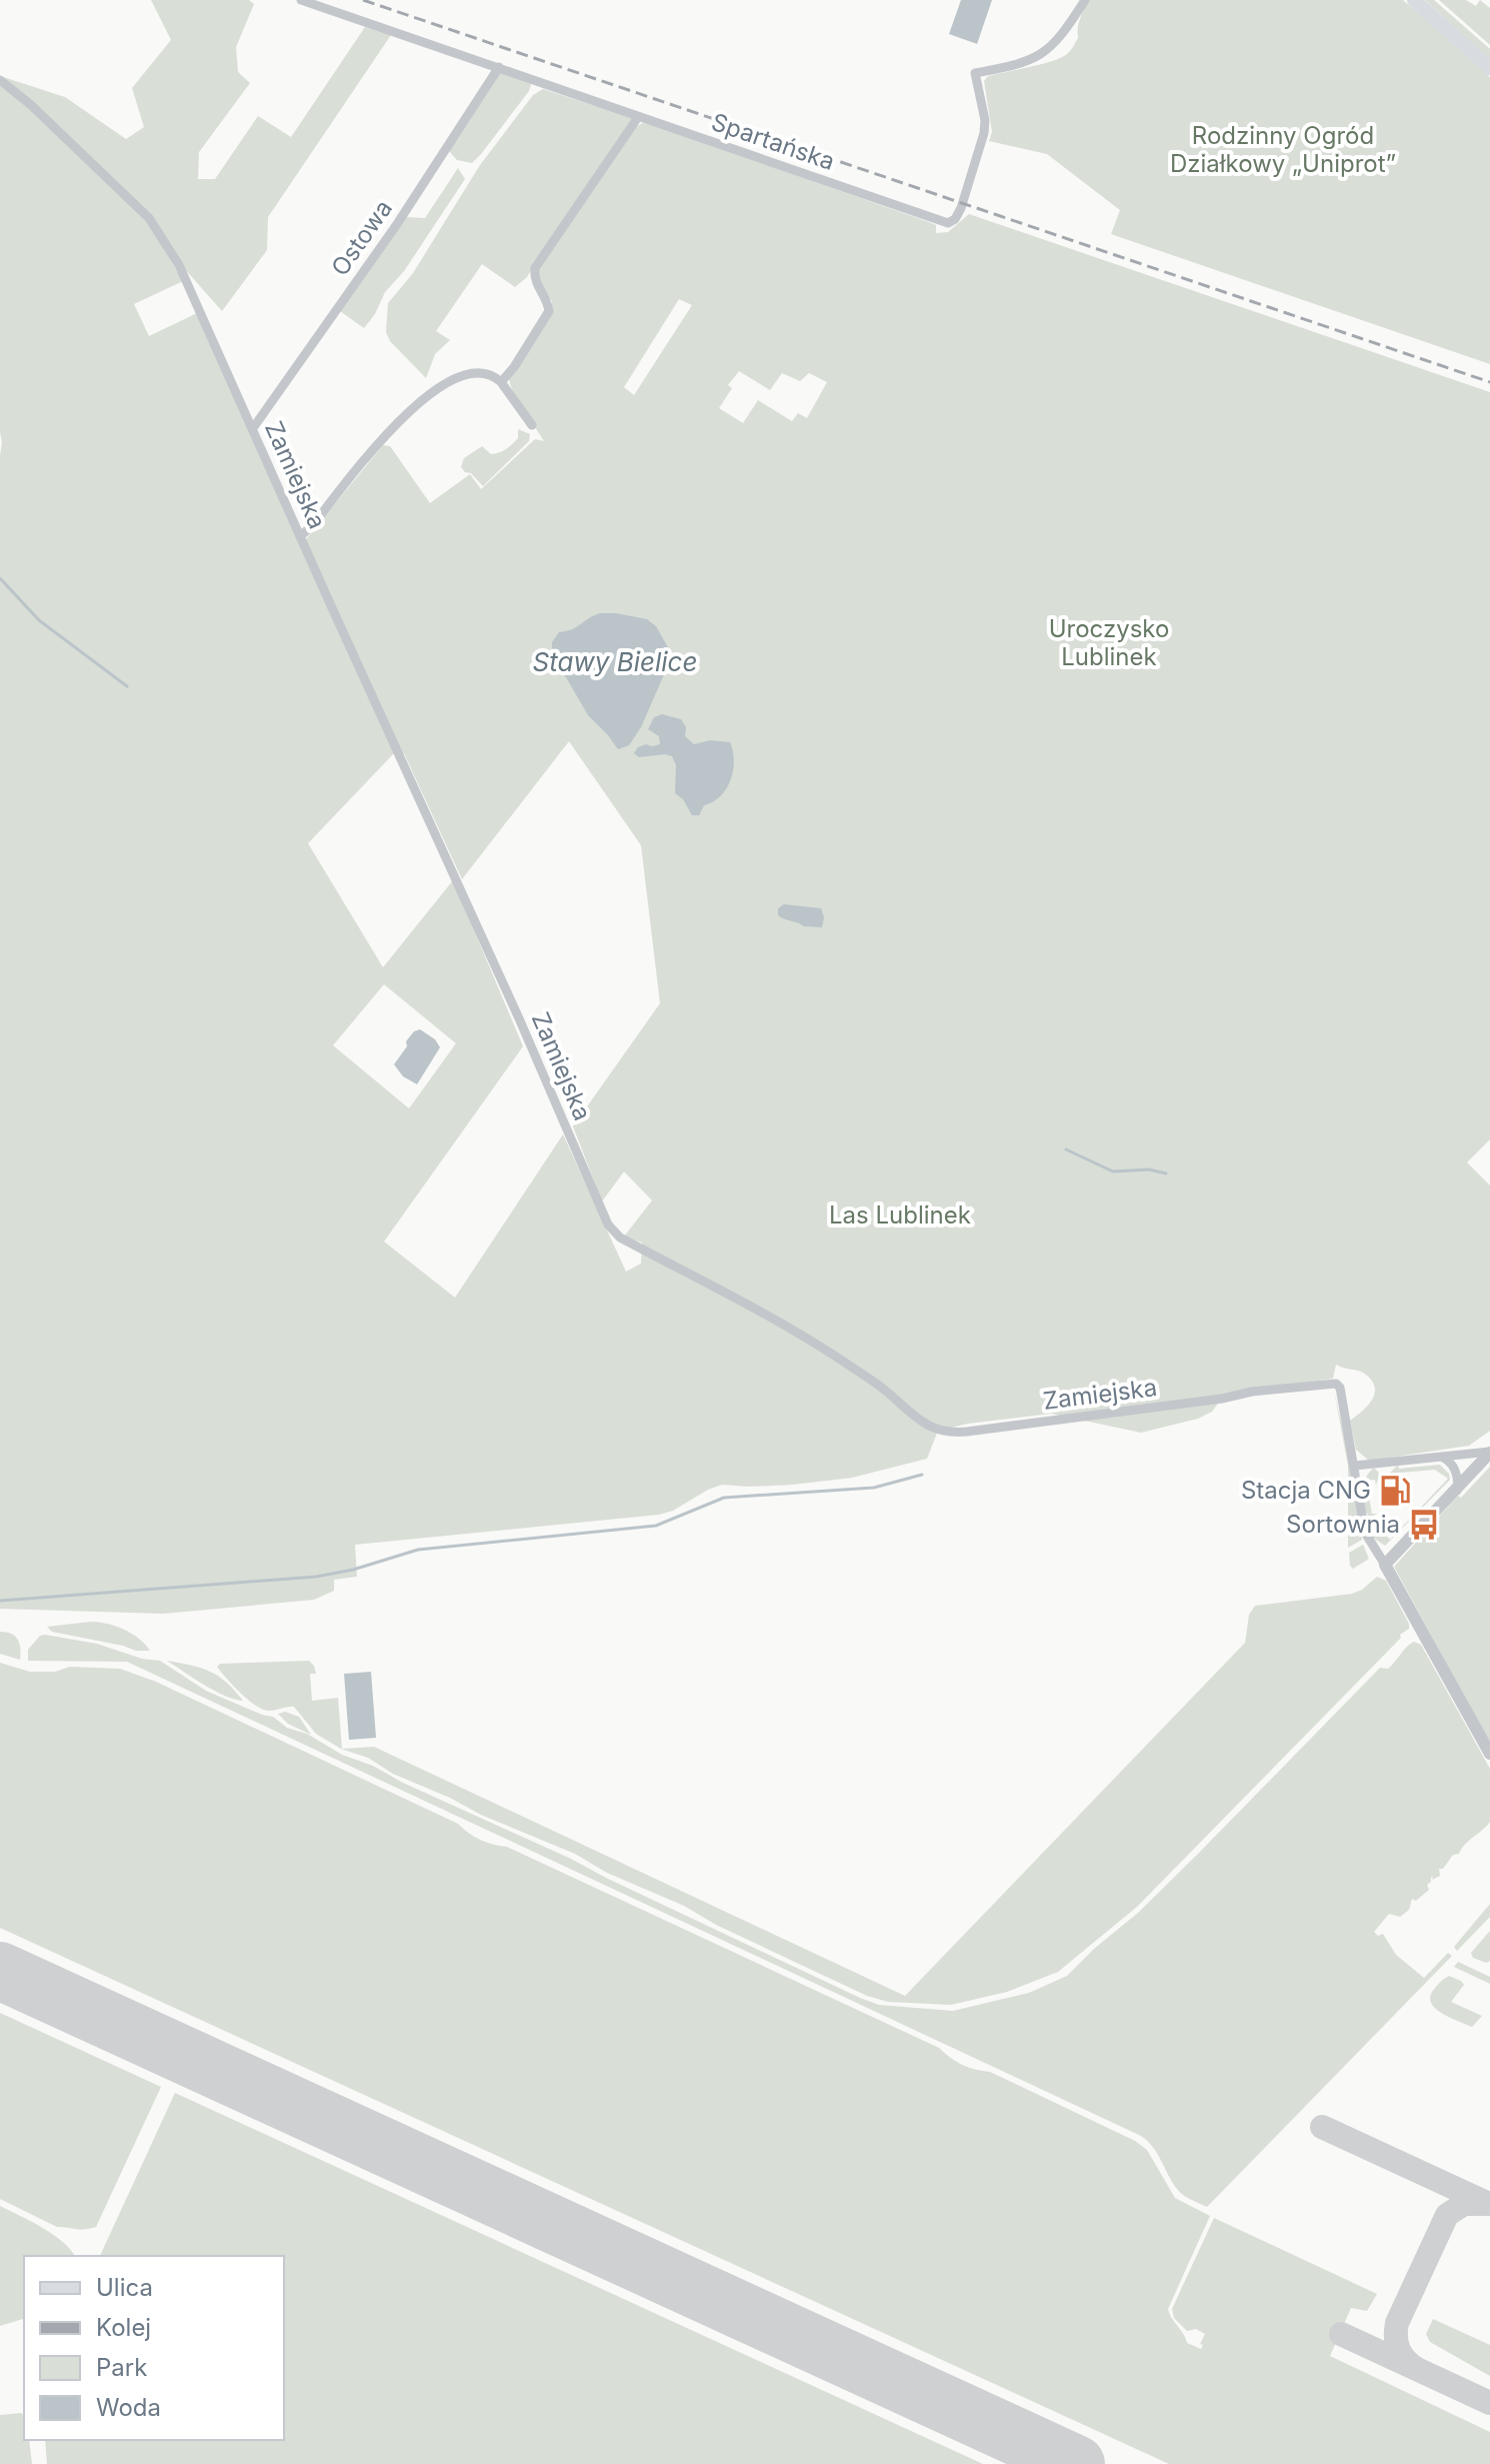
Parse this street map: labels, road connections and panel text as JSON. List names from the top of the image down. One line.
{"streets":{"street":["Spartańska","Ostowa","Zamiejska"]},"crossings":[["Spartańska","Ostowa"],["Ostowa","Zamiejska"]],"water":["Stawy Bielice"],"parks":["Rodzinny Ogród Działkowy „Uniprot”","Uroczysko Lublinek","Las Lublinek"],"places":{"fuel station":["Stacja CNG"],"bus stop":["Sortownia"]},"legend":["Ulica","Kolej","Park","Woda"]}
